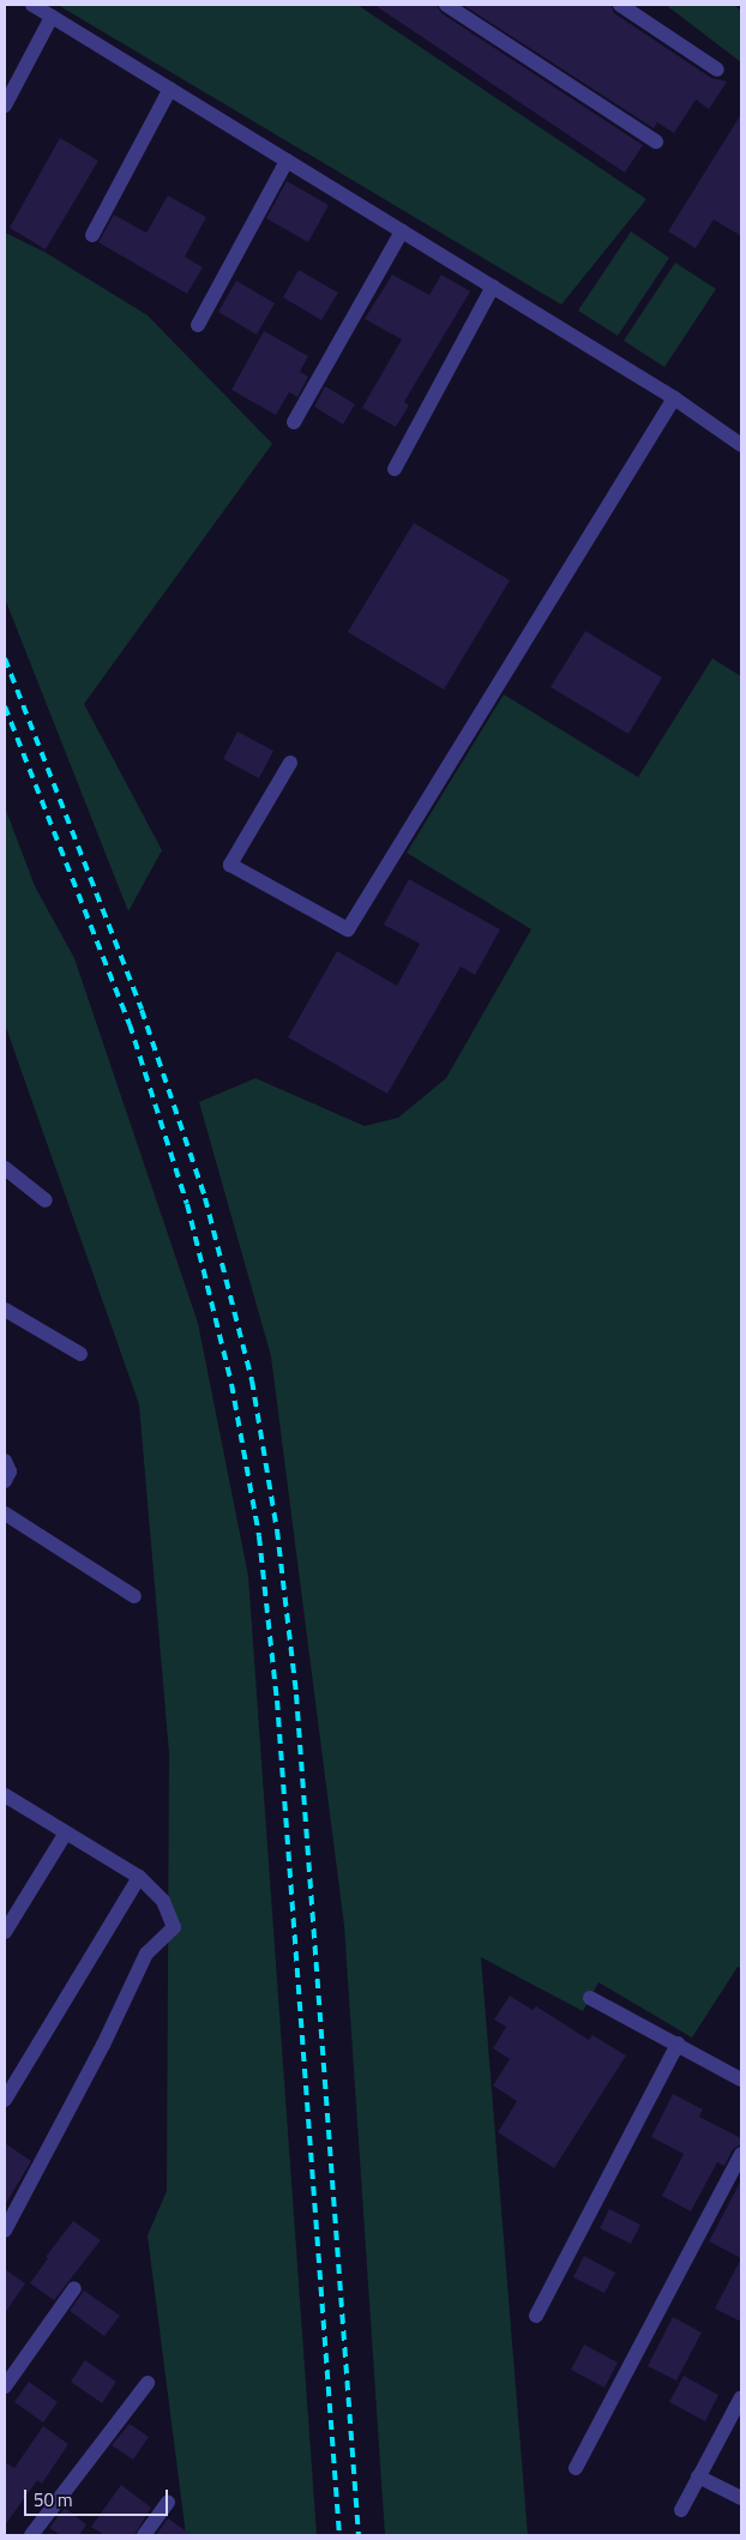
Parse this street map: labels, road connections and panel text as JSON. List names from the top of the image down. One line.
{"scale_bar":"50 m"}
